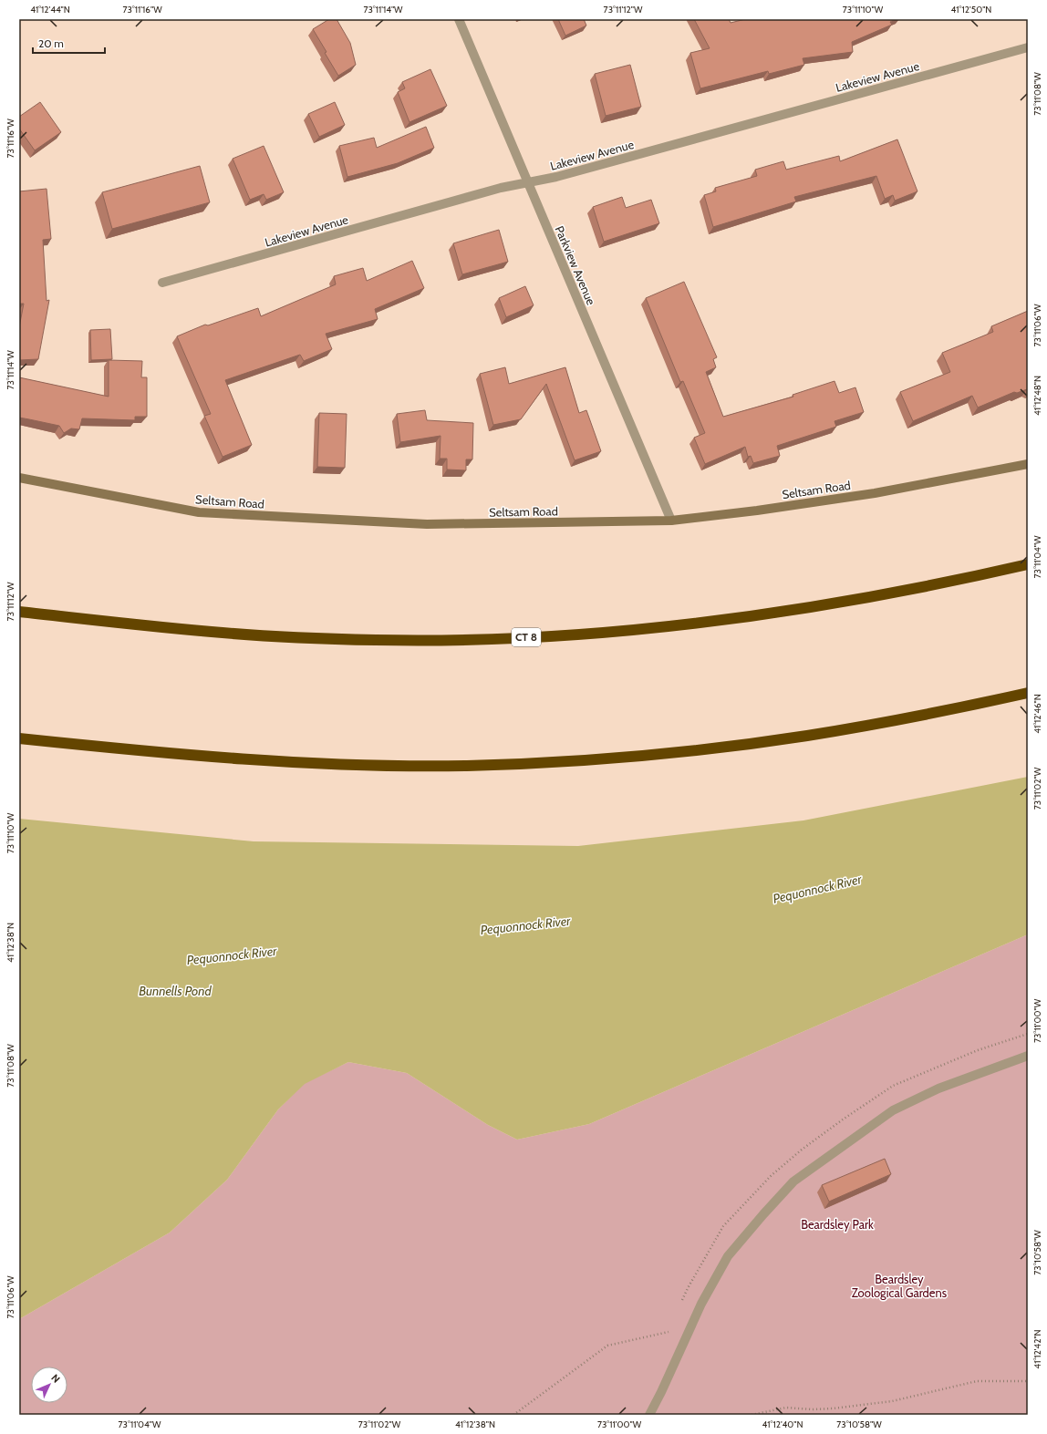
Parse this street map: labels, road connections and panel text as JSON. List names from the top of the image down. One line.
{"streets":{"highway":["CT 8"],"main road":["Seltsam Road"],"street":["Lakeview Avenue","Parkview Avenue"]},"crossings":[["Lakeview Avenue","Parkview Avenue"],["Parkview Avenue","Seltsam Road"]],"water":["Pequonnock River","Bunnells Pond"],"parks":["Beardsley Park","Beardsley Zoological Gardens"],"scale_bar":"20 m","north":"top right","coordinates":["41°12'44\"N","73°11'16\"W","73°11'14\"W","73°11'12\"W","73°11'10\"W","41°12'50\"N","73°11'08\"W","73°11'06\"W","41°12'48\"N","73°11'04\"W","41°12'46\"N","73°11'02\"W","41°12'38\"N","73°11'00\"W","73°10'58\"W","41°12'42\"N","41°12'40\"N"]}
